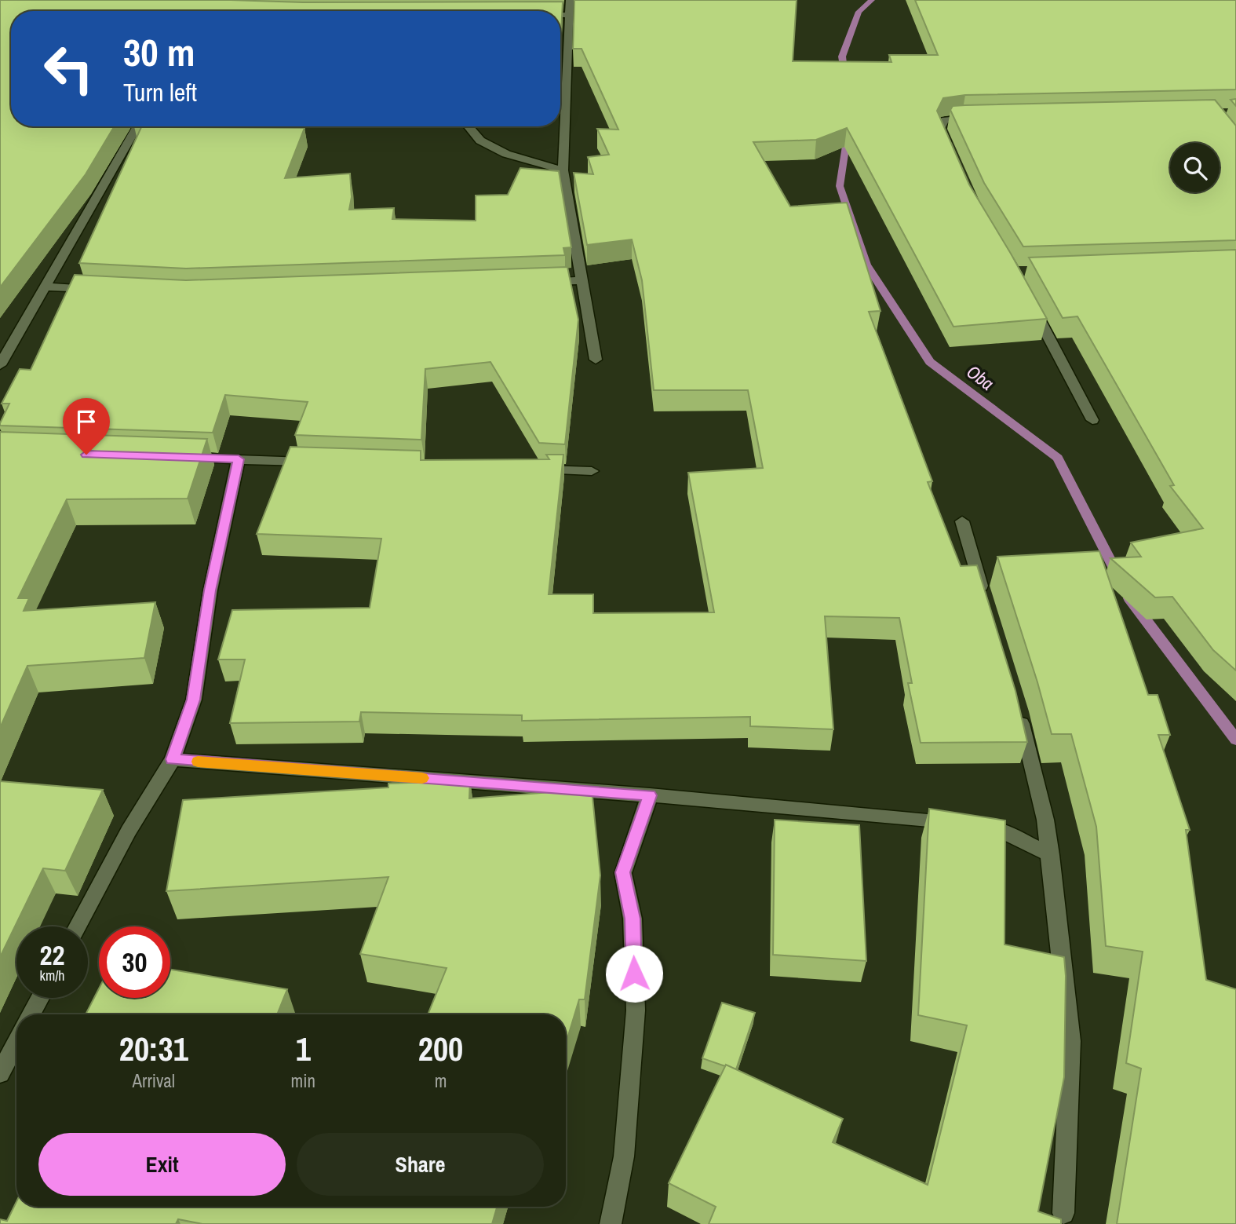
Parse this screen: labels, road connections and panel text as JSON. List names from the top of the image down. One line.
{"water":["Oba"],"page":{"turn":["30 m","Turn left"],"speed":"22 km/h","limit":"30","eta":["20:31","Arrival","1","min","200","m"],"buttons":["Exit","Share"]}}
